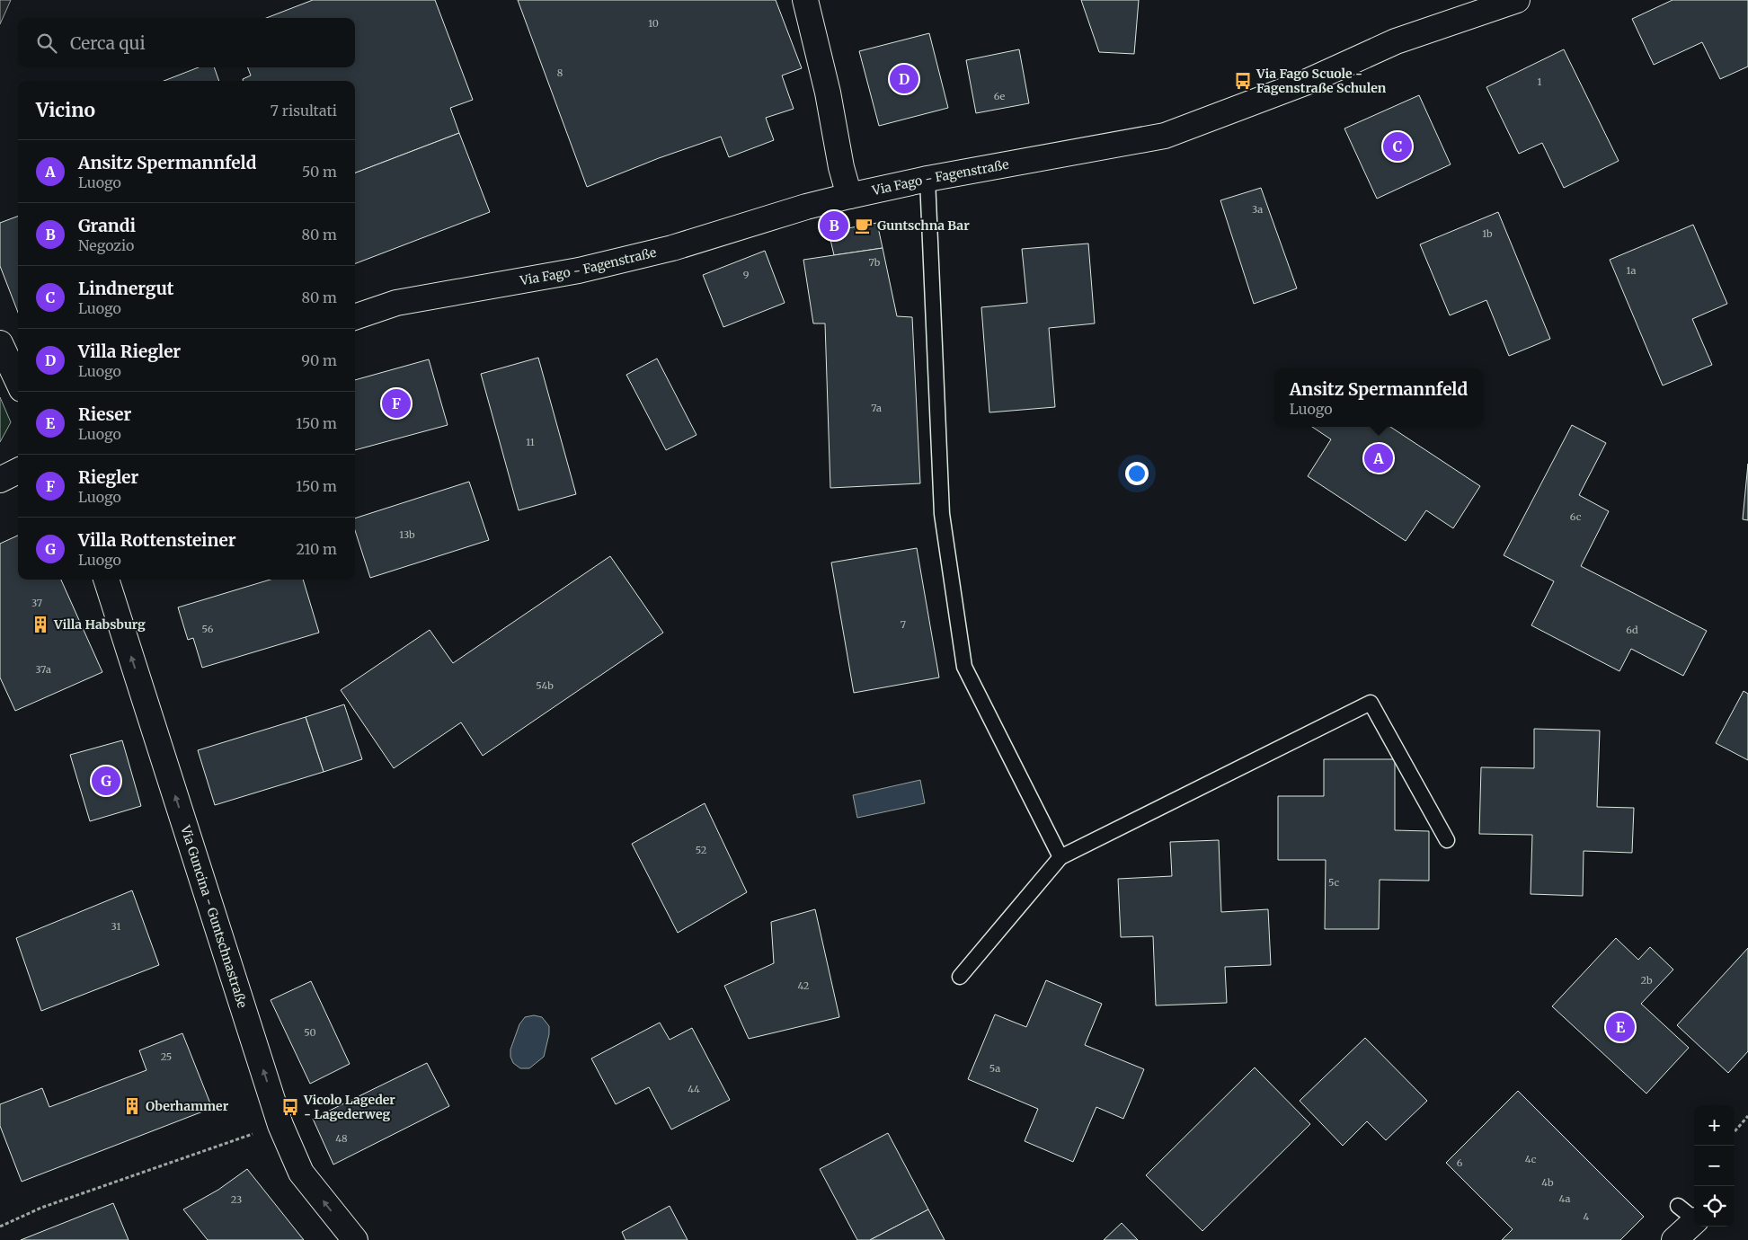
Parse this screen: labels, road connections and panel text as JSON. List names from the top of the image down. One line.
{"streets":{"street":["Via Fago - Fagenstraße","Via Guncina - Guntschnastraße"]},"one_way":["Via Guncina - Guntschnastraße"],"places":{"bus stop":["Via Fago Scuole - Fagenstraße Schulen","Vicolo Lageder - Lagederweg"],"cafe":["Guntschna Bar"],"building":["Villa Habsburg","Oberhammer"]},"house_numbers":["10","8","1","6e","3a","1b","7b","1a","9","7a","11","6c","13b","37","7","56","6d","37a","54b","52","5c","31","2b","42","50","25","5a","44","48","4c","6","4b","4a","23","4"],"page":{"search":"Cerca qui","pins":["D","C","B","F","A","G","E"],"heading":["Vicino","7 risultati"],"list":[{"mark":"A","name":"Ansitz Spermannfeld","note":"Luogo","value":"50 m"},{"mark":"B","name":"Grandi","note":"Negozio","value":"80 m"},{"mark":"C","name":"Lindnergut","note":"Luogo","value":"80 m"},{"mark":"D","name":"Villa Riegler","note":"Luogo","value":"90 m"},{"mark":"E","name":"Rieser","note":"Luogo","value":"150 m"},{"mark":"F","name":"Riegler","note":"Luogo","value":"150 m"},{"mark":"G","name":"Villa Rottensteiner","note":"Luogo","value":"210 m"}],"popup":["Ansitz Spermannfeld","Luogo"],"map_buttons":["+","−"]}}
